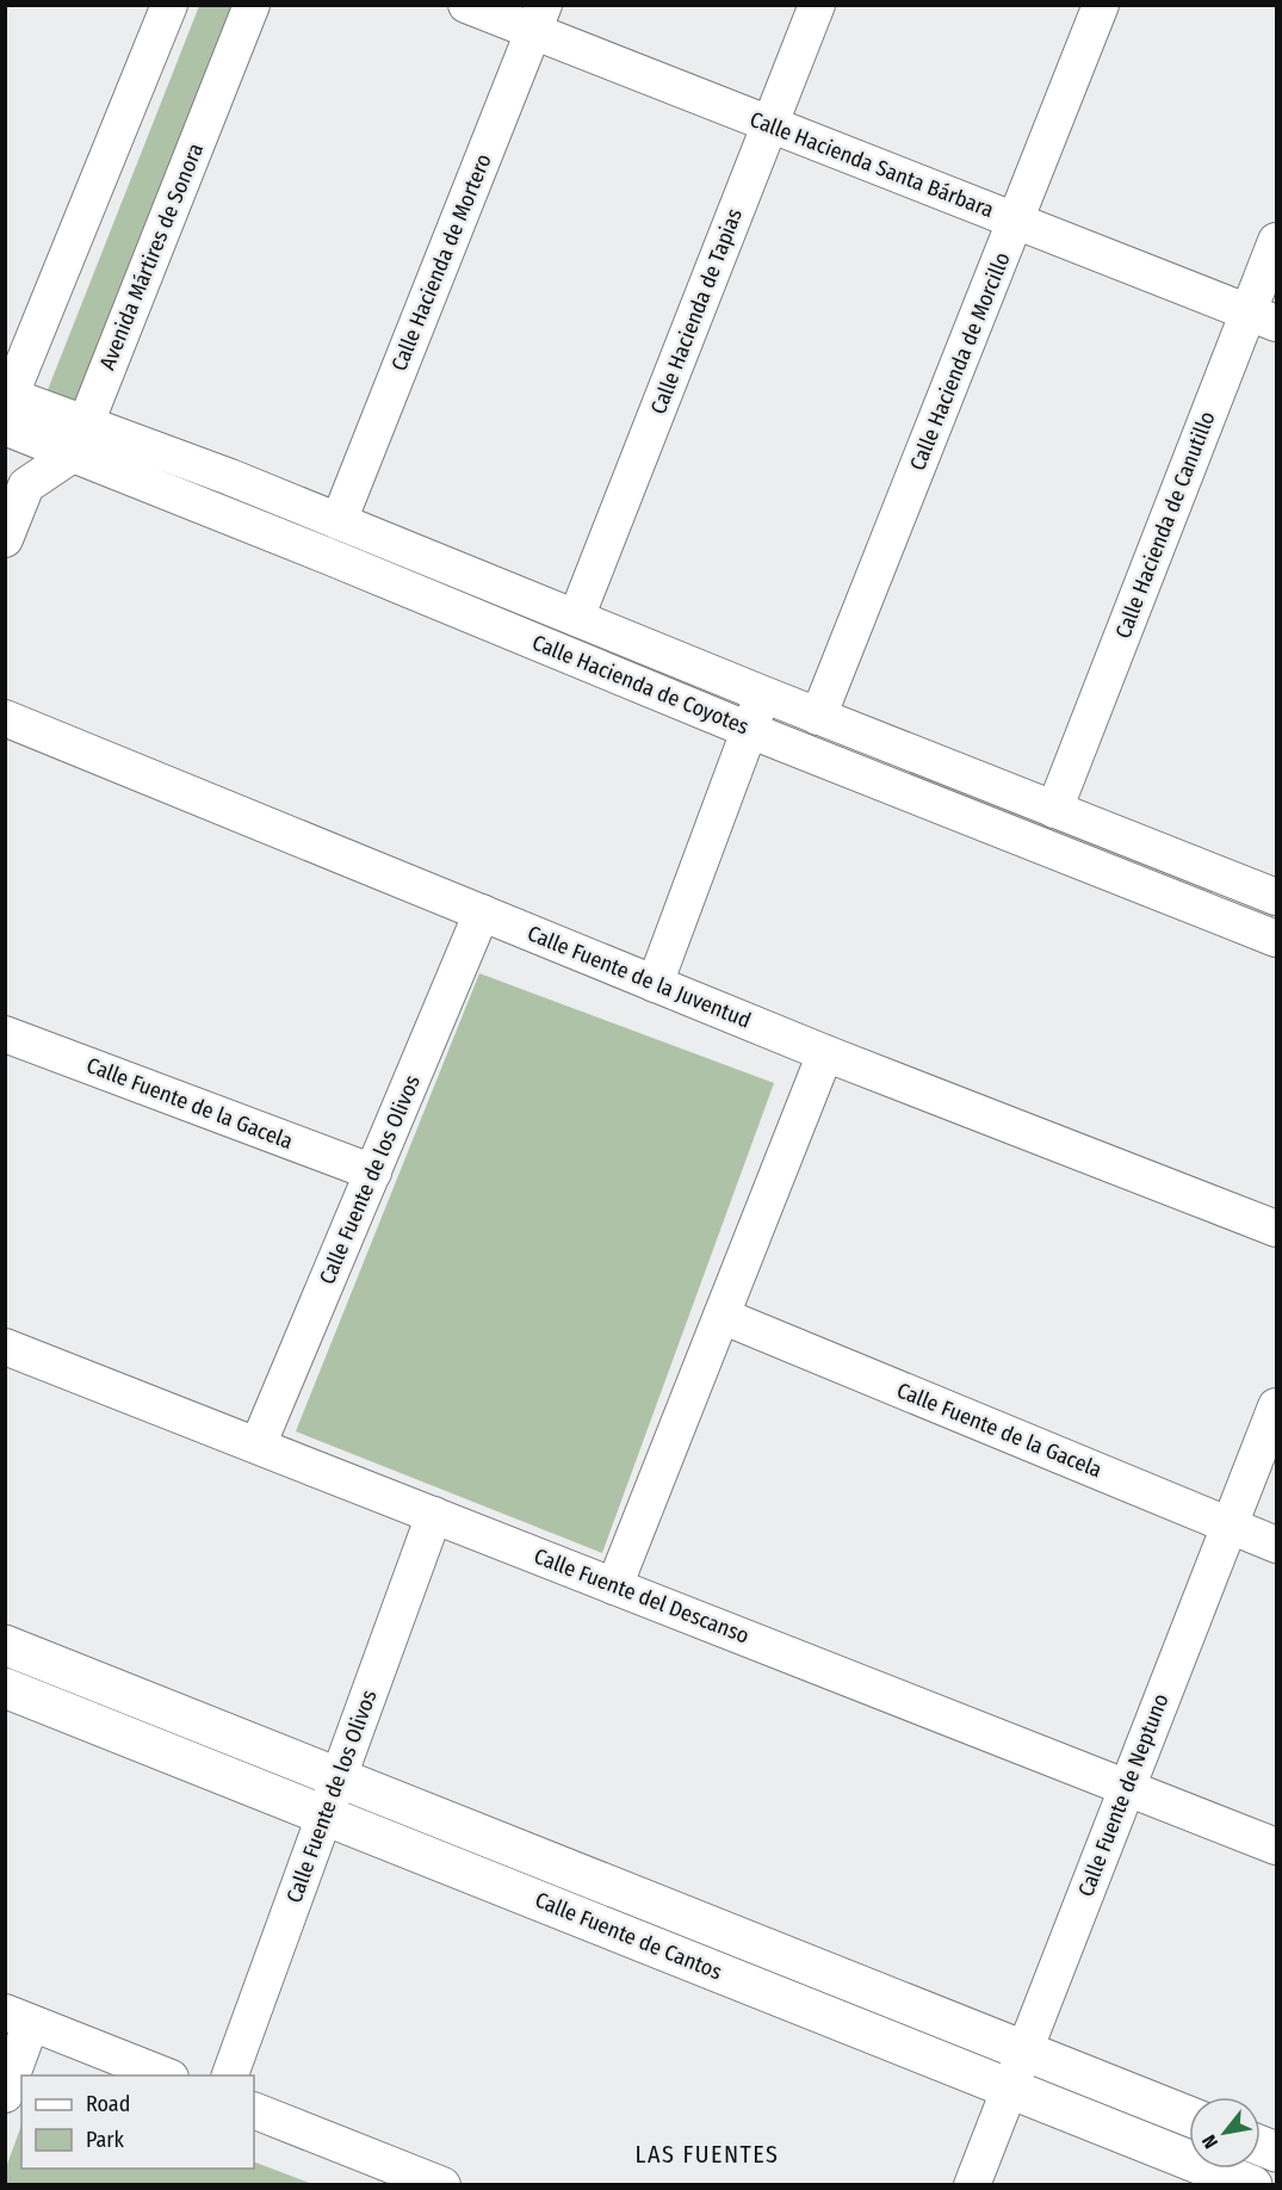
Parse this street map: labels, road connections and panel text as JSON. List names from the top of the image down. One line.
{"streets":{"street":["Calle Hacienda Santa Bárbara","Avenida Mártires de Sonora","Calle Hacienda de Mortero","Calle Hacienda de Tapias","Calle Hacienda de Morcillo","Calle Hacienda de Canutillo","Calle Hacienda de Coyotes","Calle Fuente de la Juventud","Calle Fuente de la Gacela","Calle Fuente de los Olivos","Calle Fuente del Descanso","Calle Fuente de Neptuno","Calle Fuente de Cantos"]},"crossings":[["Calle Hacienda Santa Bárbara","Calle Hacienda de Mortero"],["Calle Hacienda Santa Bárbara","Calle Hacienda de Tapias"],["Calle Hacienda Santa Bárbara","Calle Hacienda de Morcillo"],["Calle Hacienda Santa Bárbara","Calle Hacienda de Canutillo"],["Avenida Mártires de Sonora","Calle Hacienda de Coyotes"],["Calle Hacienda de Mortero","Calle Hacienda de Coyotes"],["Calle Hacienda de Tapias","Calle Hacienda de Coyotes"],["Calle Hacienda de Morcillo","Calle Hacienda de Coyotes"],["Calle Hacienda de Canutillo","Calle Hacienda de Coyotes"],["Calle Fuente de la Juventud","Calle Fuente de los Olivos"],["Calle Fuente de la Gacela","Calle Fuente de los Olivos"],["Calle Fuente de la Gacela","Calle Fuente de Neptuno"],["Calle Fuente de los Olivos","Calle Fuente del Descanso"],["Calle Fuente de los Olivos","Calle Fuente de Cantos"],["Calle Fuente del Descanso","Calle Fuente de Neptuno"],["Calle Fuente de Neptuno","Calle Fuente de Cantos"]],"districts":["LAS FUENTES"],"legend":["Road","Park"],"north":"bottom left"}
